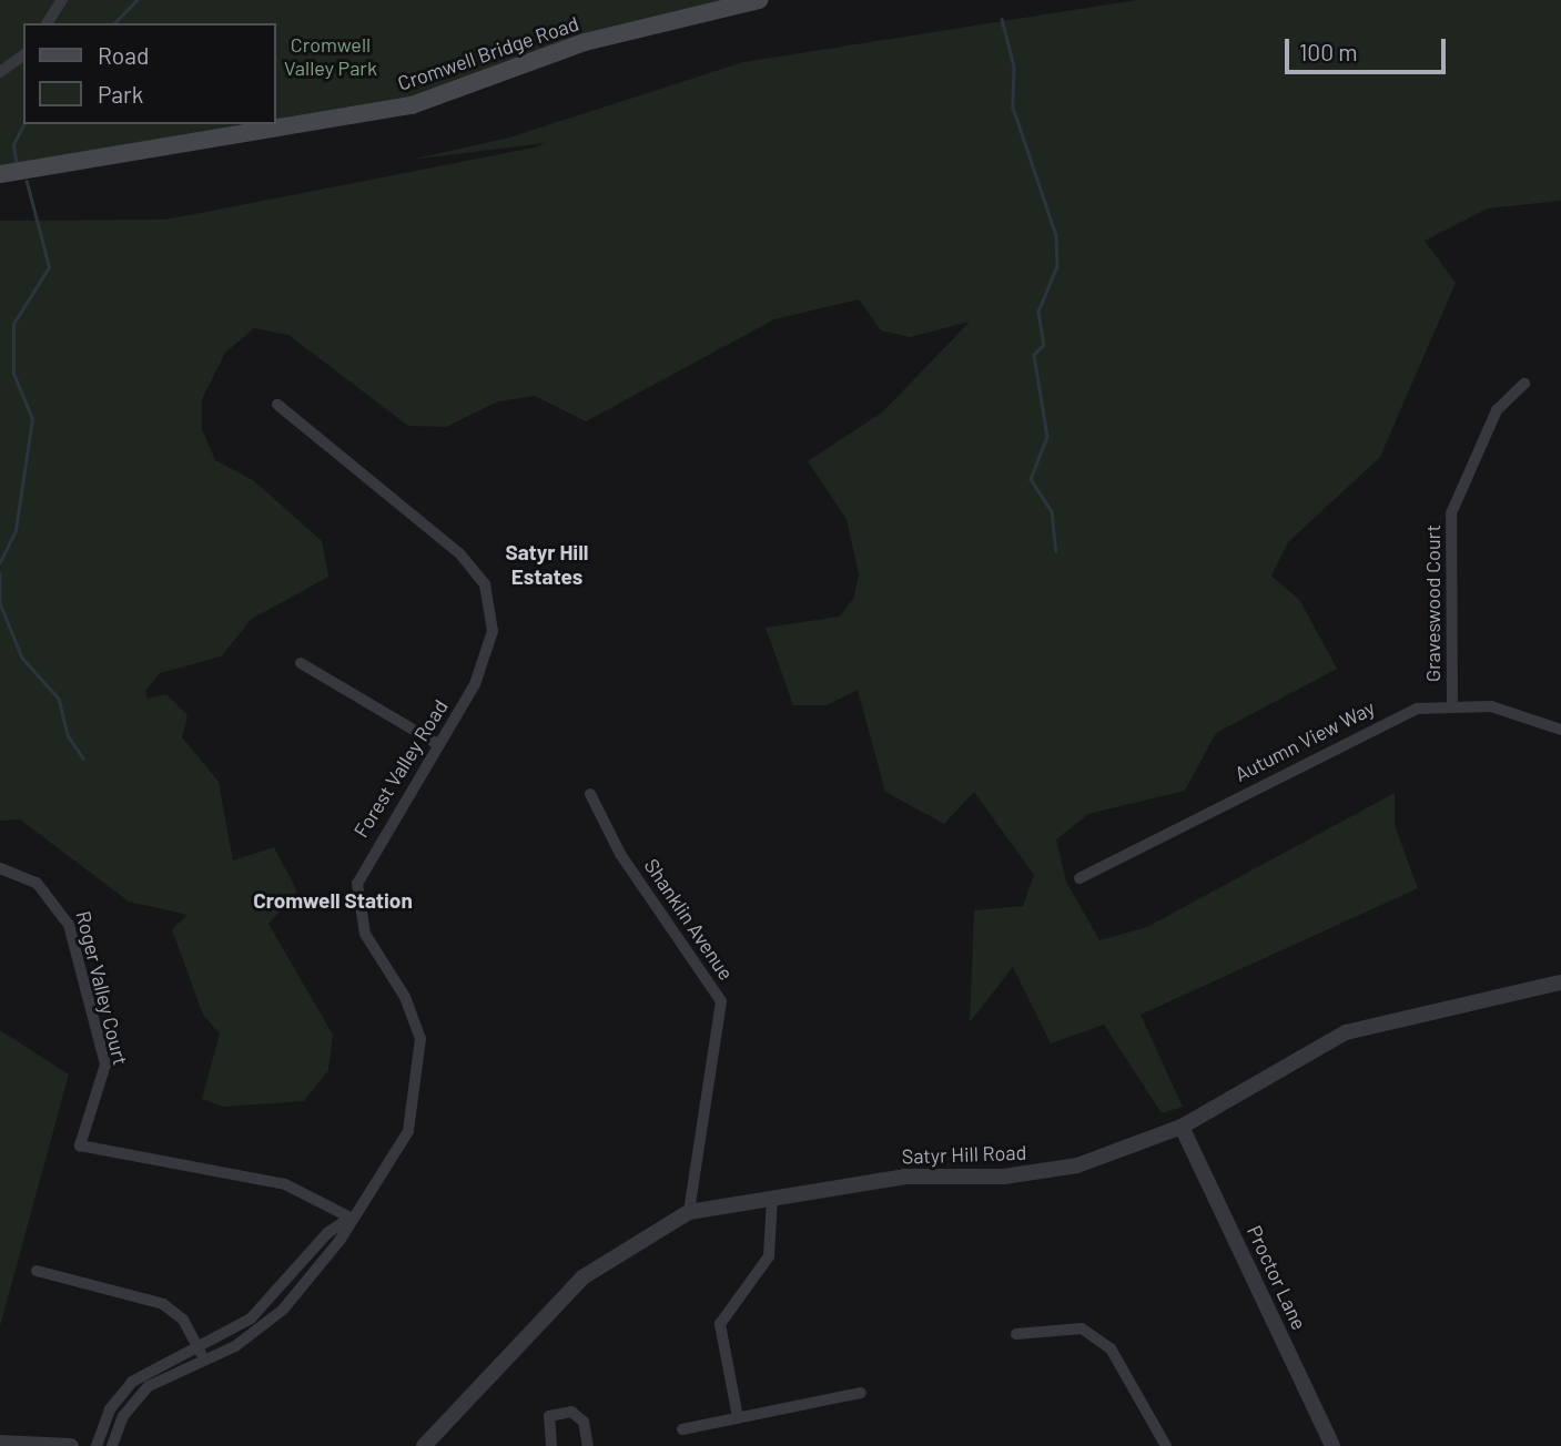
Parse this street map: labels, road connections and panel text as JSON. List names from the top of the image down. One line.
{"streets":{"main road":["Cromwell Bridge Road"],"street":["Graveswood Court","Autumn View Way","Forest Valley Road","Shanklin Avenue","Roger Valley Court","Satyr Hill Road","Proctor Lane"]},"crossings":[["Graveswood Court","Autumn View Way"],["Forest Valley Road","Roger Valley Court"],["Shanklin Avenue","Satyr Hill Road"],["Satyr Hill Road","Proctor Lane"]],"districts":["Satyr Hill Estates","Cromwell Station"],"parks":["Cromwell Valley Park"],"legend":["Road","Park"],"scale_bar":"100 m"}
